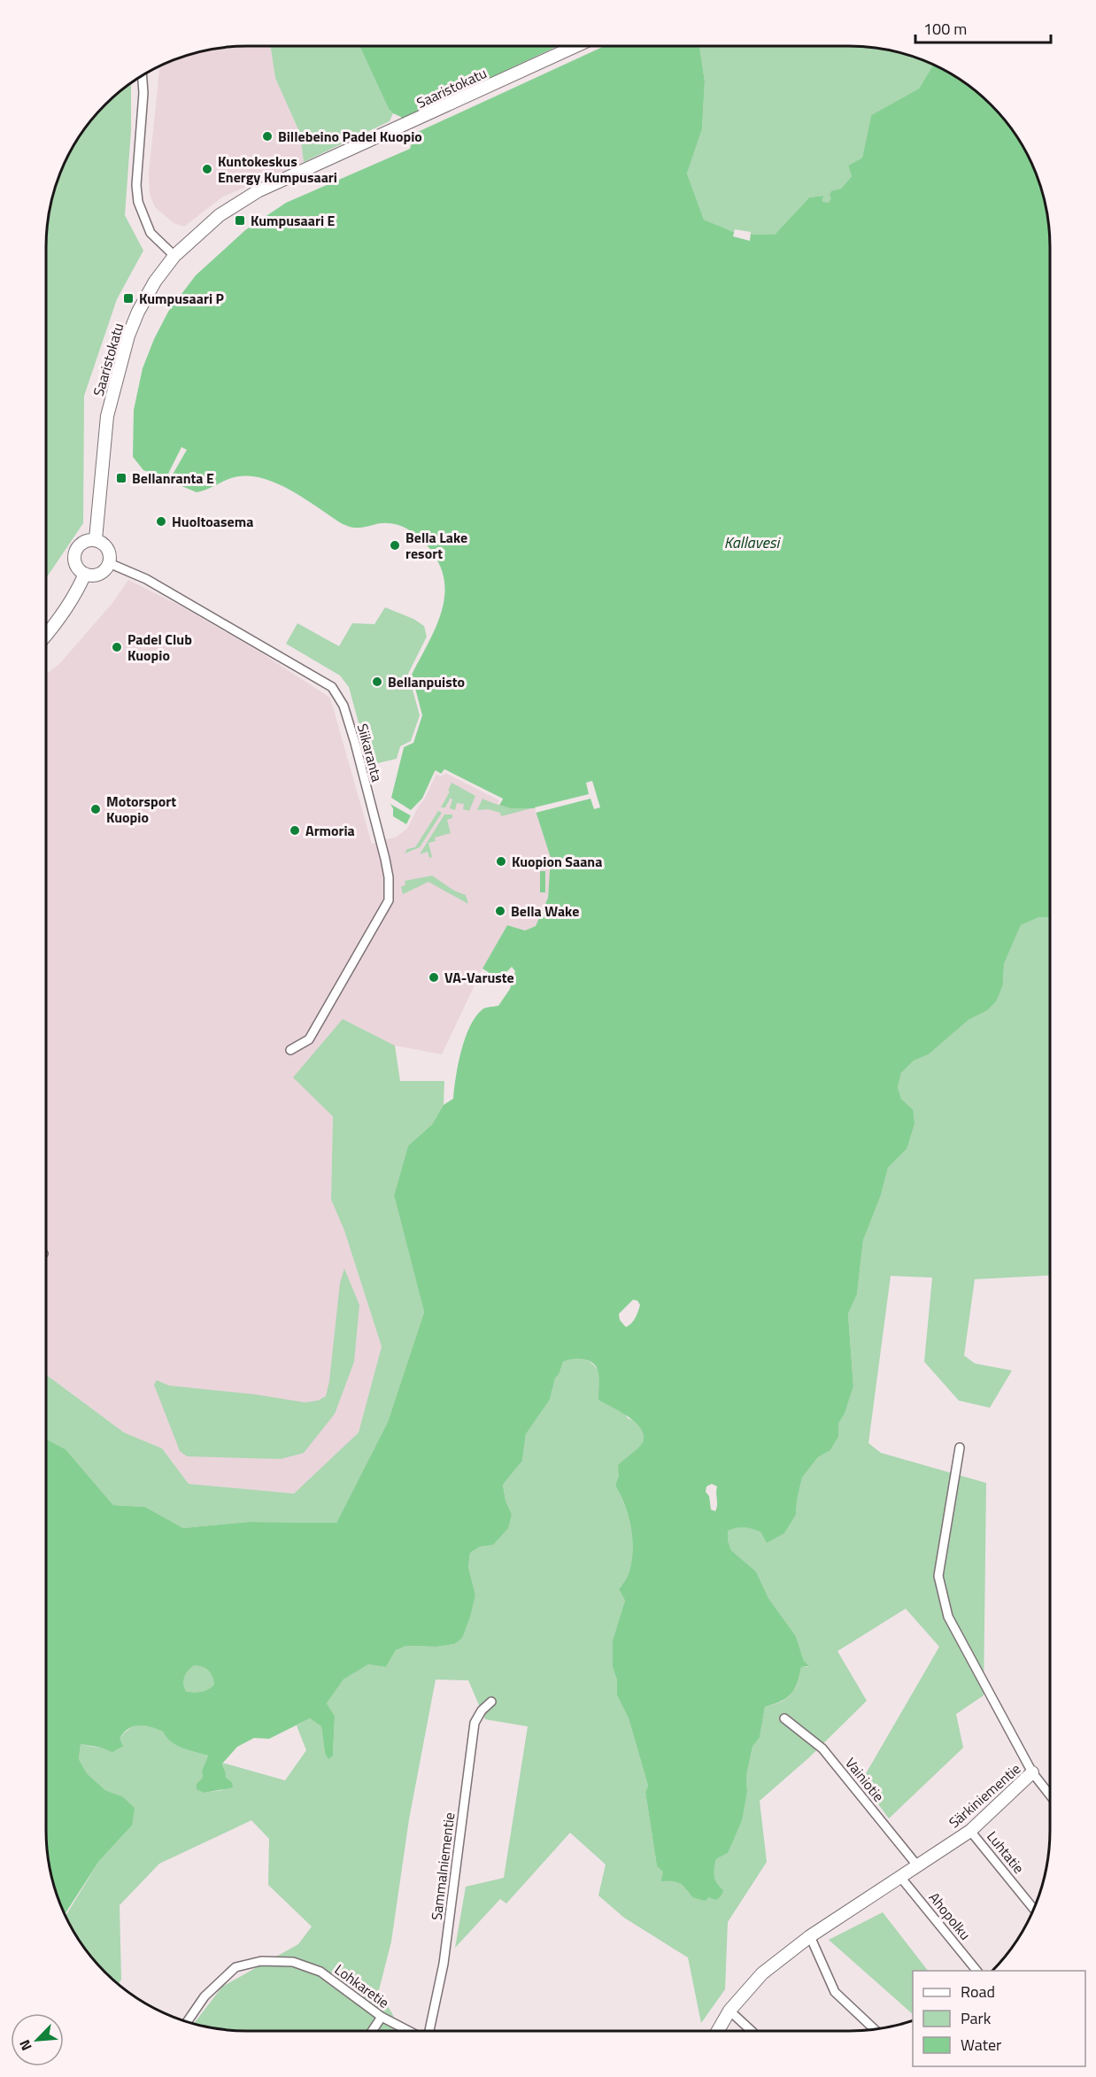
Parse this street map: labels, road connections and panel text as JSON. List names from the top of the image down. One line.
{"streets":{"main road":["Saaristokatu","Särkiniementie"],"street":["Siikaranta","Vainiotie","Luhtatie","Sammalniementie","Ahopolku","Lohkaretie"]},"crossings":[["Saaristokatu","Siikaranta"],["Vainiotie","Särkiniementie"],["Särkiniementie","Luhtatie"],["Särkiniementie","Ahopolku"]],"water":["Kallavesi"],"places":{"other":["Billebeino Padel Kuopio","Kuntokeskus Energy Kumpusaari","Huoltoasema","Bella Lake resort","Padel Club Kuopio","Bellanpuisto","Motorsport Kuopio","Armoria","Kuopion Saana","Bella Wake","VA-Varuste"],"transit":["Kumpusaari E","Kumpusaari P","Bellanranta E"]},"legend":["Road","Park","Water"],"scale_bar":"100 m","north":"bottom left"}
